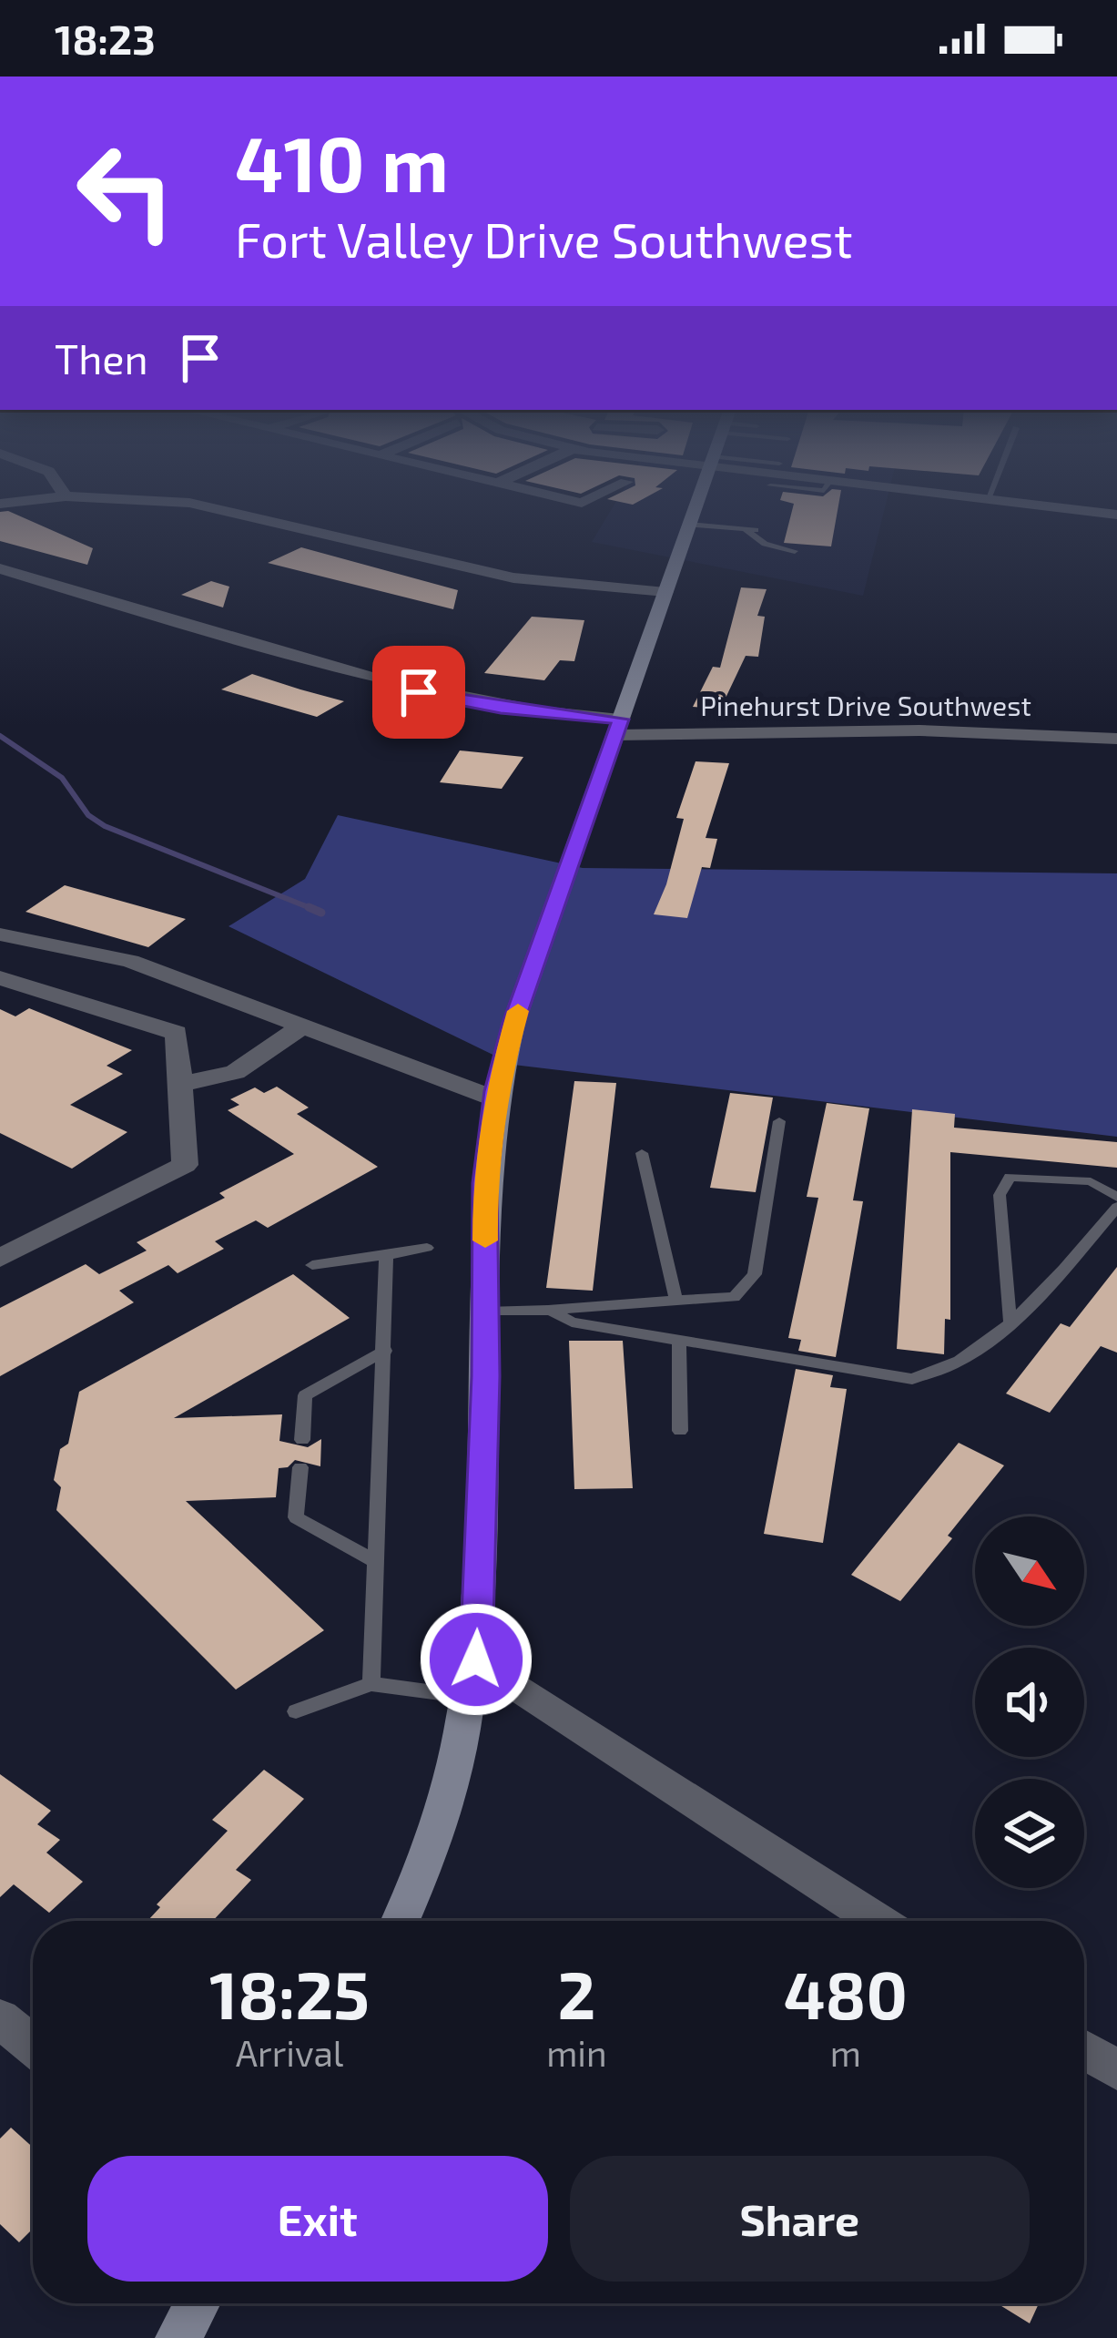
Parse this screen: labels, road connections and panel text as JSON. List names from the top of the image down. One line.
{"streets":{"street":["Pinehurst Drive Southwest"]},"north":"bottom right","page":{"status":"18:23","turn":["410 m","Fort Valley Drive Southwest"],"then":"Then","eta":["18:25","Arrival","2","min","480","m"],"buttons":["Exit","Share"]}}
